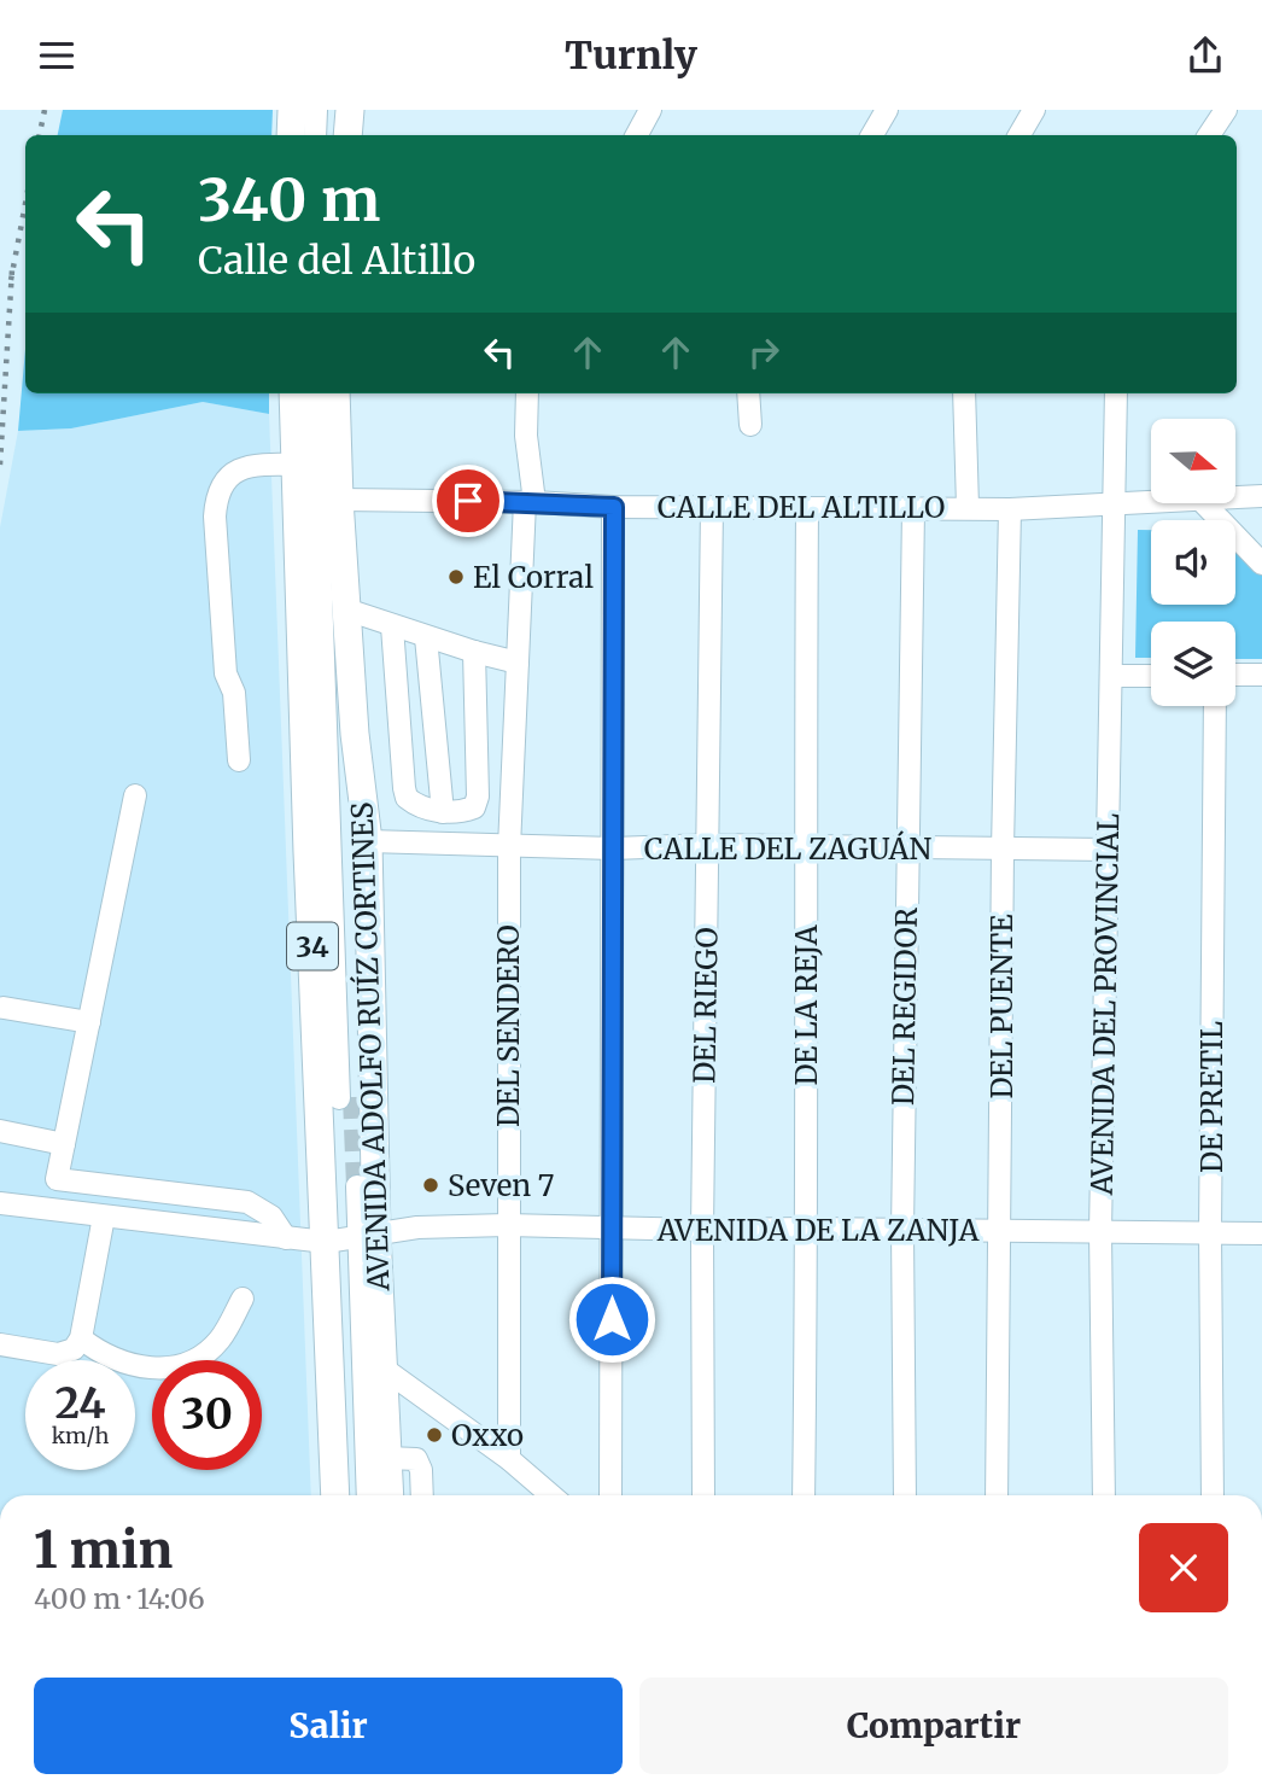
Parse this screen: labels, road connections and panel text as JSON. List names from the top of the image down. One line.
{"streets":{"main road":["34","AVENIDA ADOLFO RUÍZ CORTINES"],"street":["CALLE DEL ALTILLO","CALLE DEL ZAGUÁN","AVENIDA DEL PROVINCIAL","DEL RIEGO","DE LA REJA","DEL REGIDOR","DEL PUENTE","DEL SENDERO","DE PRETIL","AVENIDA DE LA ZANJA"]},"crossings":[["CALLE DEL ALTILLO","AVENIDA DEL PROVINCIAL"],["CALLE DEL ALTILLO","DEL RIEGO"],["CALLE DEL ALTILLO","DE LA REJA"],["CALLE DEL ALTILLO","DEL REGIDOR"],["CALLE DEL ALTILLO","DEL PUENTE"],["CALLE DEL ALTILLO","DEL SENDERO"],["CALLE DEL ALTILLO","AVENIDA ADOLFO RUÍZ CORTINES"],["CALLE DEL ZAGUÁN","AVENIDA DEL PROVINCIAL"],["CALLE DEL ZAGUÁN","DEL RIEGO"],["CALLE DEL ZAGUÁN","DE LA REJA"],["CALLE DEL ZAGUÁN","DEL REGIDOR"],["CALLE DEL ZAGUÁN","DEL PUENTE"],["CALLE DEL ZAGUÁN","DEL SENDERO"],["CALLE DEL ZAGUÁN","AVENIDA ADOLFO RUÍZ CORTINES"],["AVENIDA DEL PROVINCIAL","AVENIDA DE LA ZANJA"],["DEL RIEGO","AVENIDA DE LA ZANJA"],["DE LA REJA","AVENIDA DE LA ZANJA"],["DEL REGIDOR","AVENIDA DE LA ZANJA"],["DEL PUENTE","AVENIDA DE LA ZANJA"],["DEL SENDERO","AVENIDA DE LA ZANJA"],["AVENIDA ADOLFO RUÍZ CORTINES","AVENIDA DE LA ZANJA"],["DE PRETIL","AVENIDA DE LA ZANJA"]],"places":["El Corral","Seven 7","Oxxo"],"north":"right","page":{"header":"Turnly","turn":["340 m","Calle del Altillo"],"speed":"24 km/h","limit":"30","heading":["1 min","400 m · 14:06"],"buttons":["Salir","Compartir"]}}
